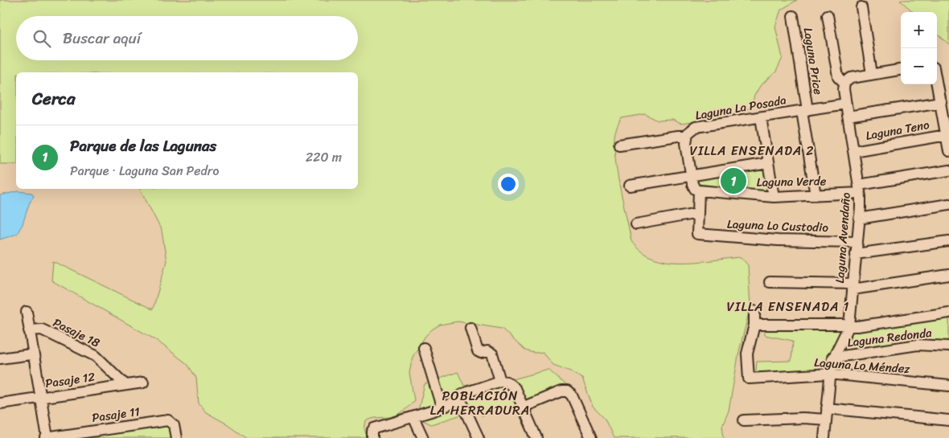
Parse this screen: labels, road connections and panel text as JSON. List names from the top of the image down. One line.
{"streets":{"street":["Laguna Price","Laguna La Posada","Laguna Teno","Laguna Verde","Laguna Lo Custodio","Laguna Avendaño","Pasaje 18","Laguna Redonda","Laguna Lo Méndez","Pasaje 12","Pasaje 11"]},"crossings":[["Laguna Price","Laguna La Posada"],["Laguna Price","Laguna Verde"],["Laguna La Posada","Laguna Avendaño"],["Laguna Teno","Laguna Avendaño"],["Laguna Verde","Laguna Avendaño"],["Laguna Lo Custodio","Laguna Avendaño"],["Laguna Avendaño","Laguna Redonda"],["Laguna Avendaño","Laguna Lo Méndez"],["Pasaje 18","Pasaje 12"],["Laguna Redonda","Laguna Lo Méndez"]],"districts":["VILLA ENSENADA 2","VILLA ENSENADA 1","POBLACIÓN LA HERRADURA"],"page":{"map_buttons":["+","−"],"search":"Buscar aquí","heading":"Cerca","list":[{"mark":"1","name":"Parque de las Lagunas","note":"Parque · Laguna San Pedro","value":"220 m"}],"pins":"1"}}
